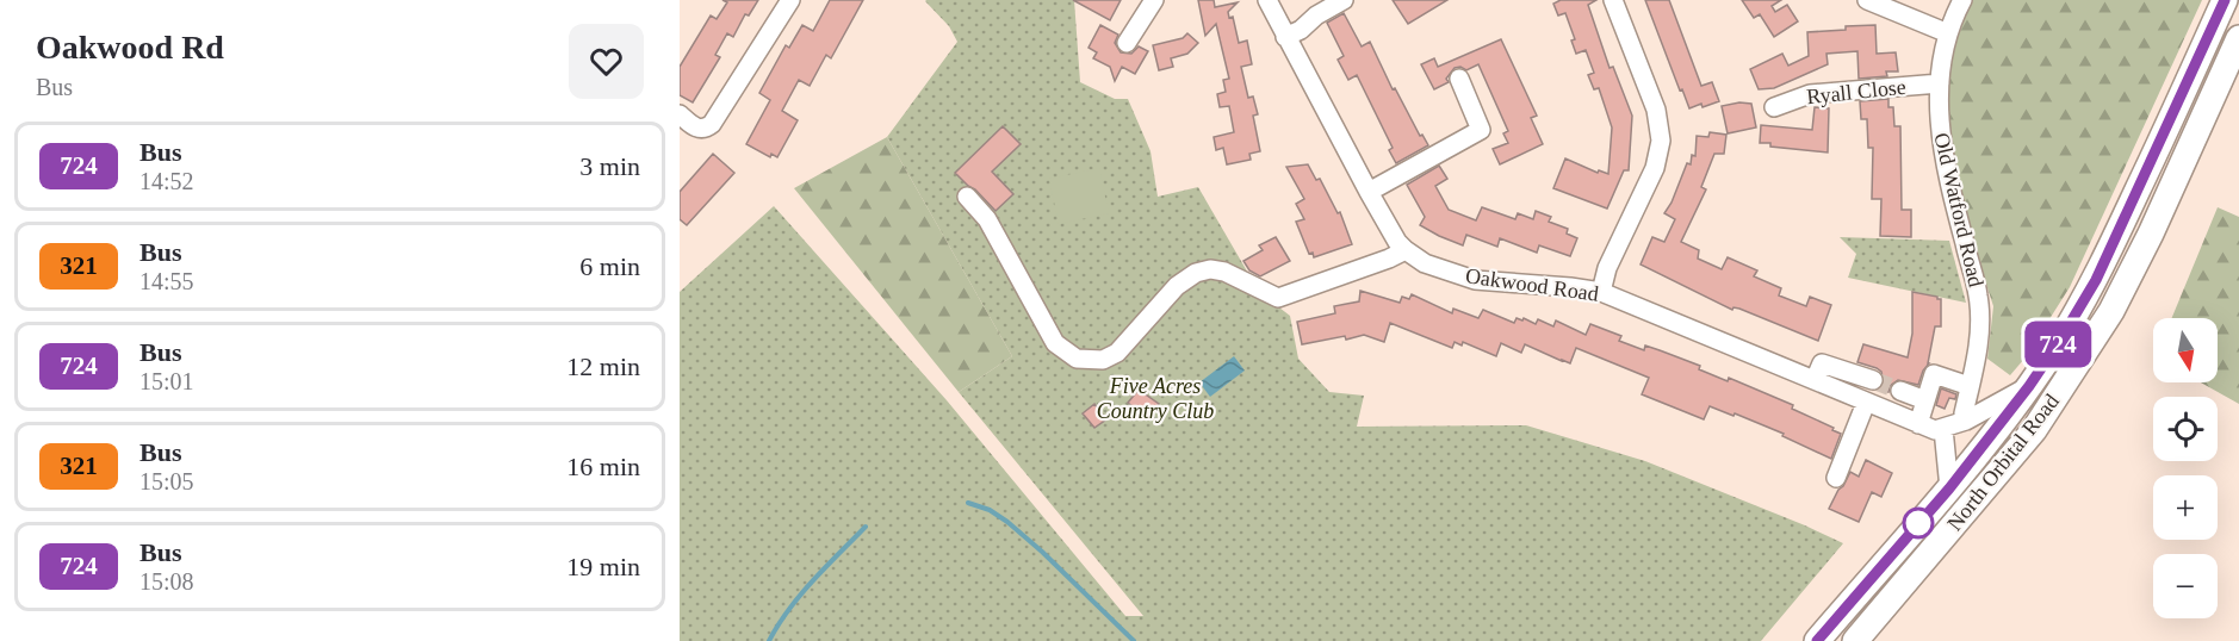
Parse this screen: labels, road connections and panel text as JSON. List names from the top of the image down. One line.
{"streets":{"highway":["North Orbital Road"],"street":["Ryall Close","Old Watford Road","Oakwood Road"]},"crossings":[["Ryall Close","Old Watford Road"]],"parks":["Five Acres Country Club"],"lines":["bus line 724"],"north":"bottom","page":{"heading":["Oakwood Rd","Bus"],"on_map":"724","list":[{"mark":"724","name":"Bus","note":"14:52","value":"3 min"},{"mark":"321","name":"Bus","note":"14:55","value":"6 min"},{"mark":"724","name":"Bus","note":"15:01","value":"12 min"},{"mark":"321","name":"Bus","note":"15:05","value":"16 min"},{"mark":"724","name":"Bus","note":"15:08","value":"19 min"}],"map_buttons":["+","−"]}}
